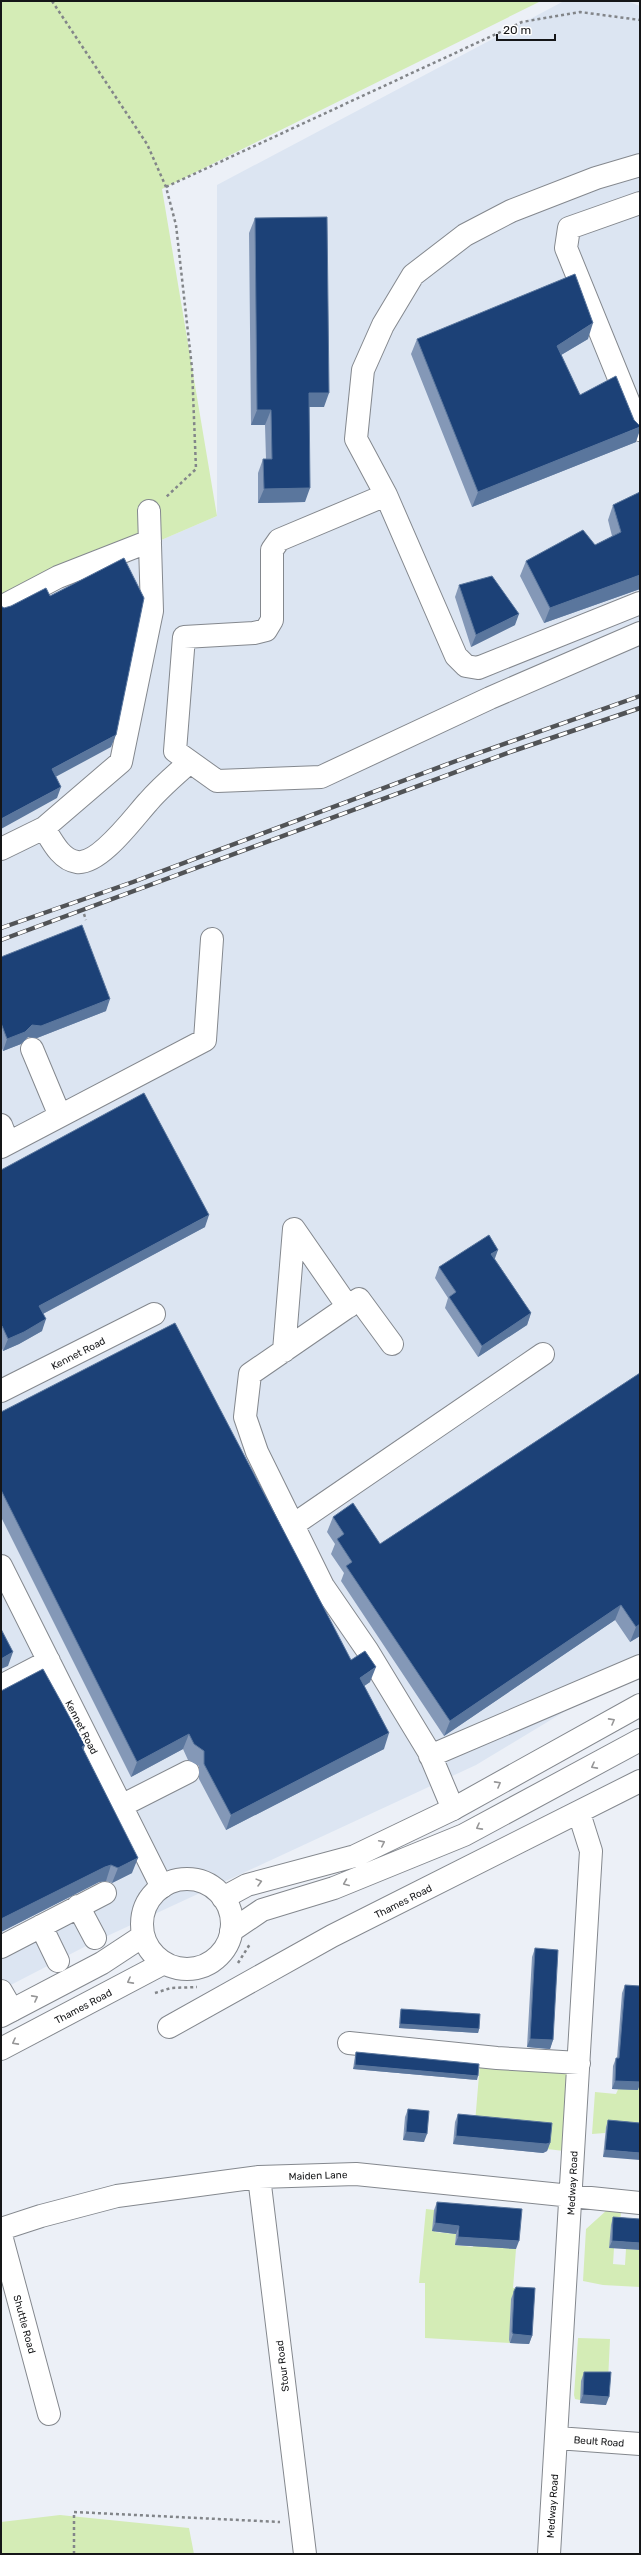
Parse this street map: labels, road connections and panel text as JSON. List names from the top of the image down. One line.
{"streets":{"street":["Kennet Road","Thames Road","Maiden Lane","Medway Road","Shuttle Road","Stour Road","Beult Road"]},"crossings":[["Kennet Road","Thames Road"],["Thames Road","Medway Road"],["Maiden Lane","Medway Road"],["Maiden Lane","Stour Road"],["Medway Road","Beult Road"]],"scale_bar":"20 m"}
